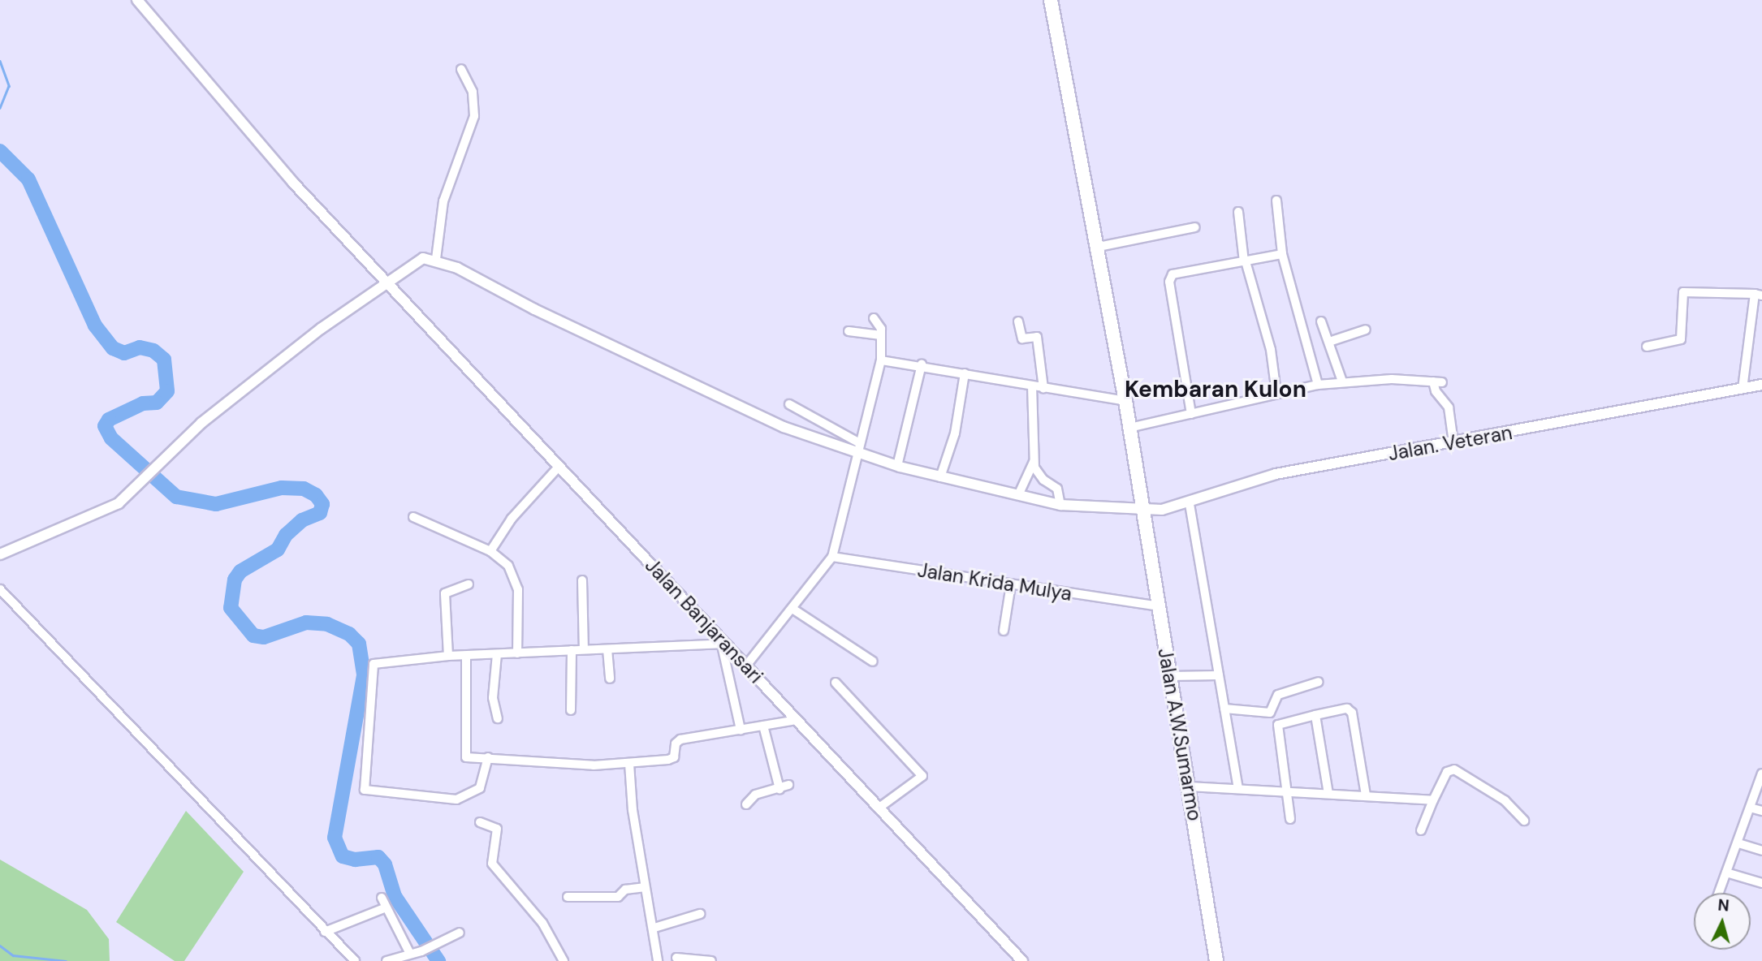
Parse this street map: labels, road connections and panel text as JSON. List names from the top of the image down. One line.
{"streets":{"main road":["Jalan A.W.Sumarmo"],"street":["Jalan. Veteran","Jalan Krida Mulya","Jalan Banjaransari"]},"crossings":[["Jalan. Veteran","Jalan A.W.Sumarmo"],["Jalan Krida Mulya","Jalan A.W.Sumarmo"]],"districts":["Kembaran Kulon"],"north":"top"}
